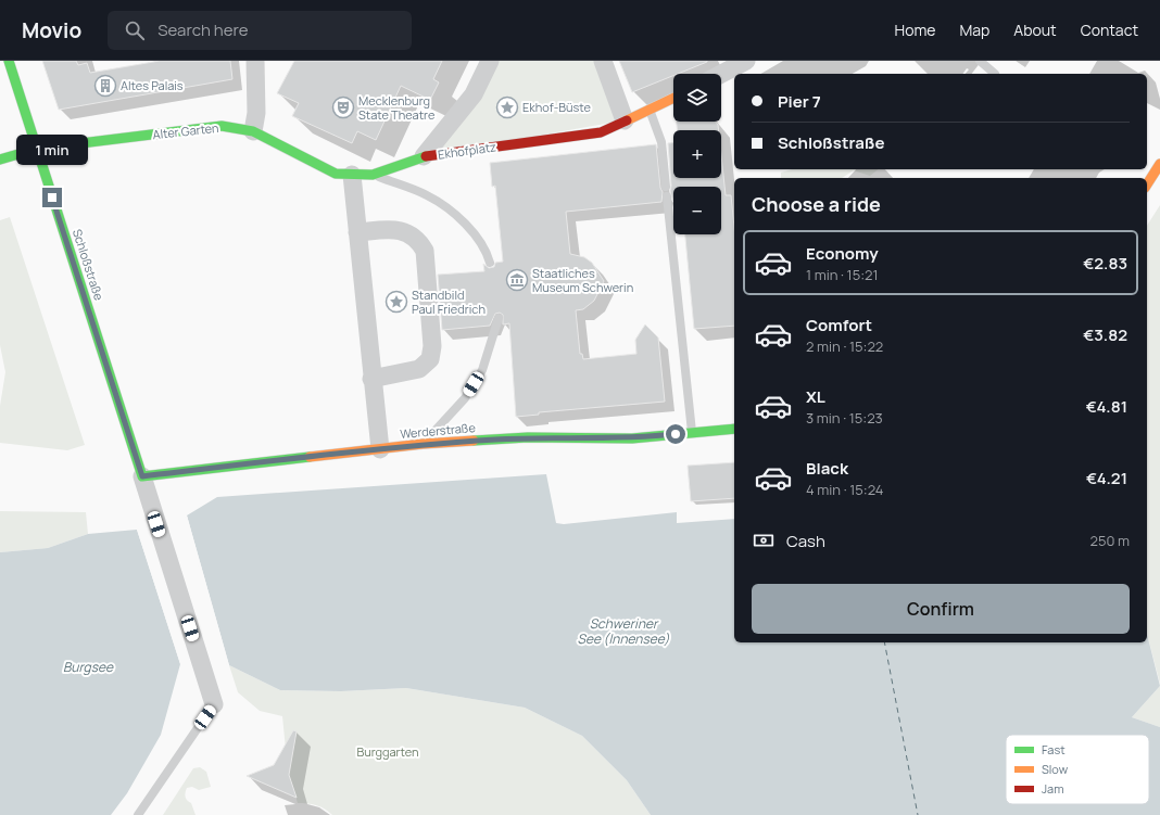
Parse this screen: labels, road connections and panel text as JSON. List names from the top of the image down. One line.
{"streets":{"street":["Alter Garten","Ekhofplatz","Schloßstraße","Werderstraße"]},"crossings":[["Alter Garten","Ekhofplatz"],["Alter Garten","Schloßstraße"],["Schloßstraße","Werderstraße"]],"water":["Schweriner See (Innensee)","Burgsee"],"parks":["Burggarten"],"places":{"building":["Altes Palais"],"theatre":["Mecklenburg State Theatre"],"place":["Ekhof-Büste","Standbild Paul Friedrich"],"museum":["Staatliches Museum Schwerin"]},"legend":["Fast","Slow","Jam"],"page":{"header":"Movio","search":"Search here","nav":["Home","Map","About","Contact"],"map_buttons":["+","−"],"banner":["Pier 7","Schloßstraße"],"bubble":"1 min","heading":"Choose a ride","list":[{"name":"Economy","note":"1 min · 15:21","value":"€2.83"},{"name":"Comfort","note":"2 min · 15:22","value":"€3.82"},{"name":"XL","note":"3 min · 15:23","value":"€4.81"},{"name":"Black","note":"4 min · 15:24","value":"€4.21"}],"pay":["Cash","250 m"],"buttons":"Confirm"}}
